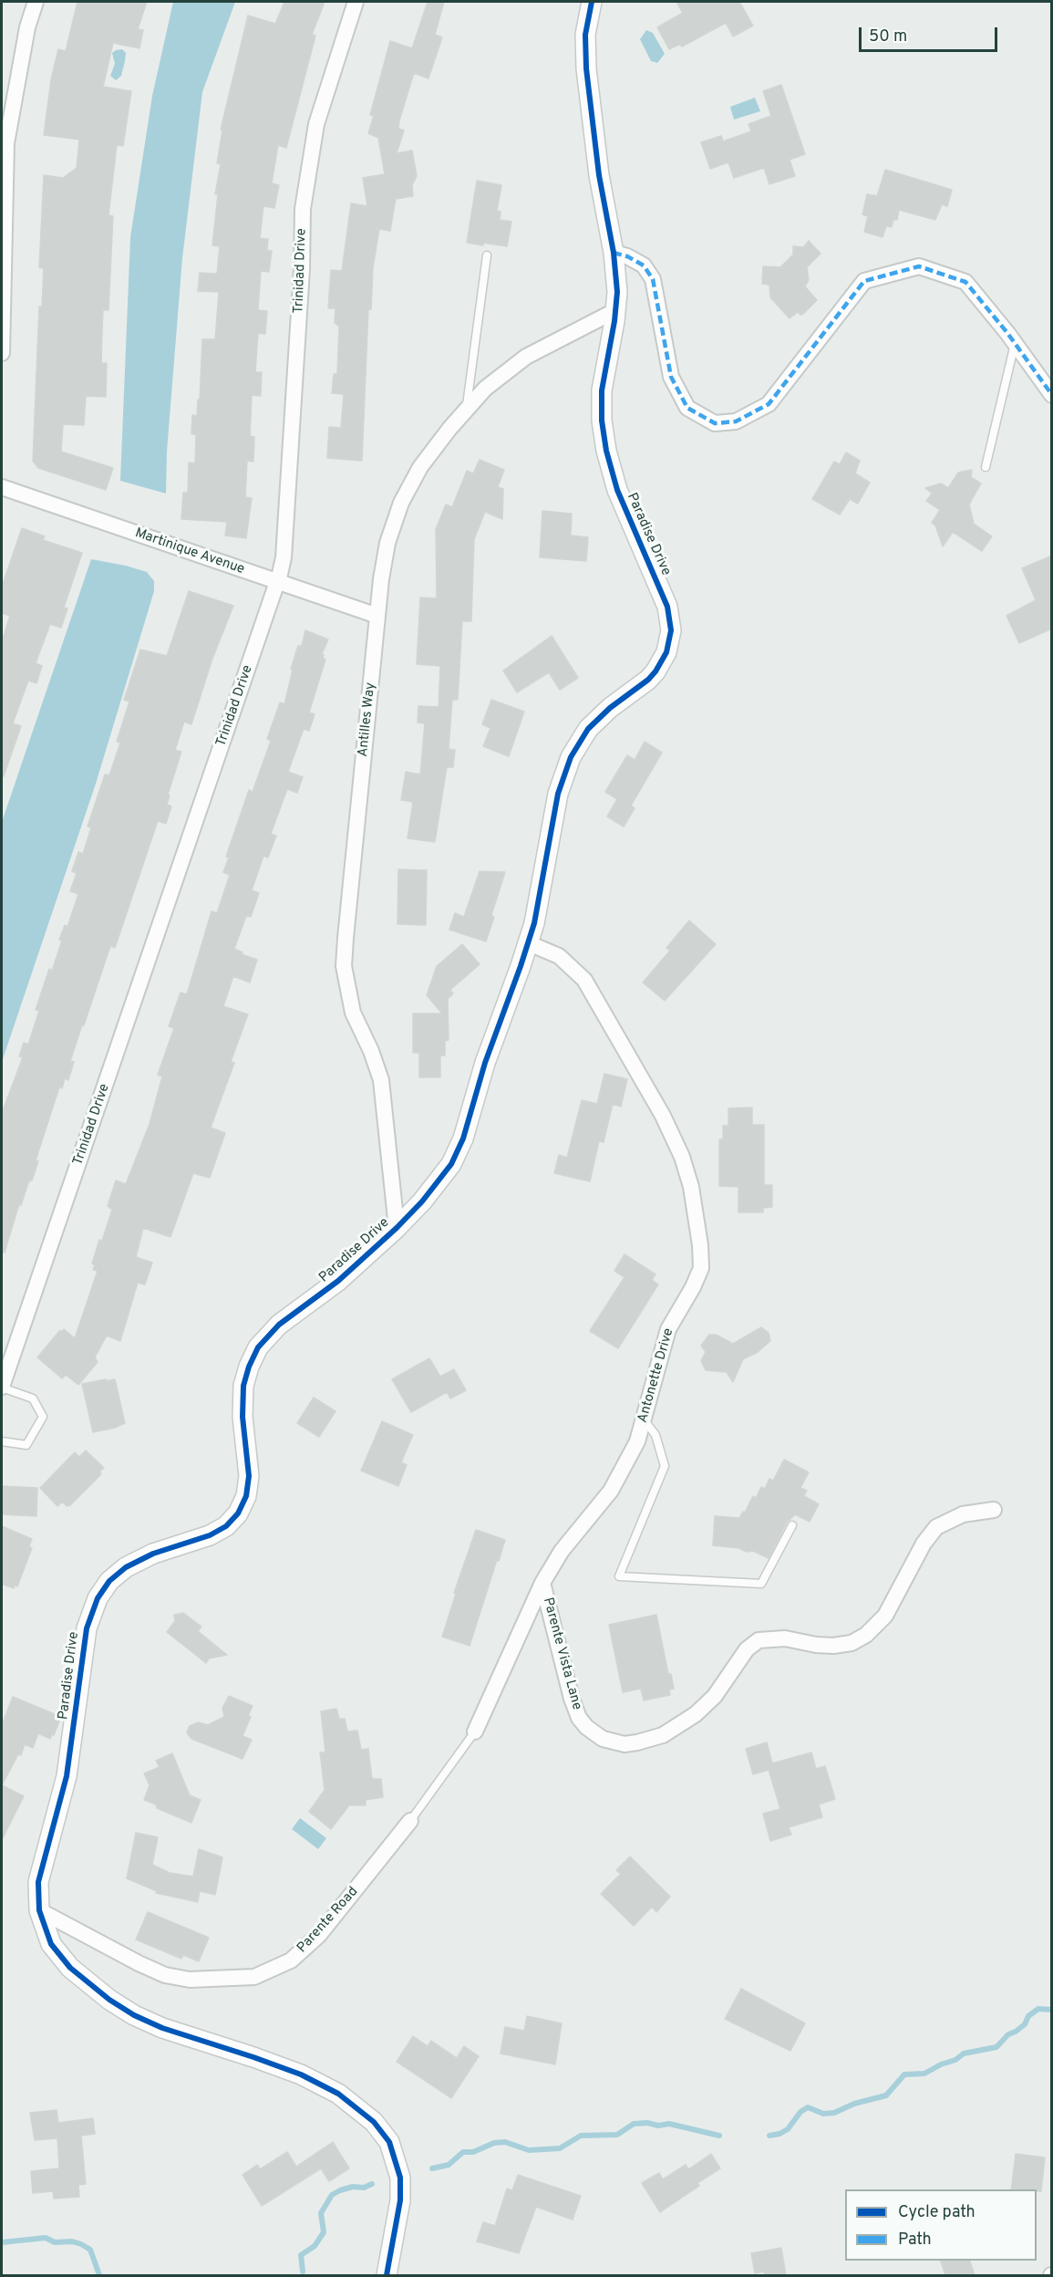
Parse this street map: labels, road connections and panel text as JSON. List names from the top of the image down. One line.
{"streets":{"street":["Trinidad Drive","Paradise Drive","Martinique Avenue","Antilles Way","Antonette Drive","Parente Vista Lane","Parente Road"]},"crossings":[["Trinidad Drive","Martinique Avenue"],["Paradise Drive","Antilles Way"],["Paradise Drive","Antonette Drive"],["Paradise Drive","Parente Road"],["Martinique Avenue","Antilles Way"],["Antonette Drive","Parente Vista Lane"]],"legend":["Cycle path","Path"],"scale_bar":"50 m"}
